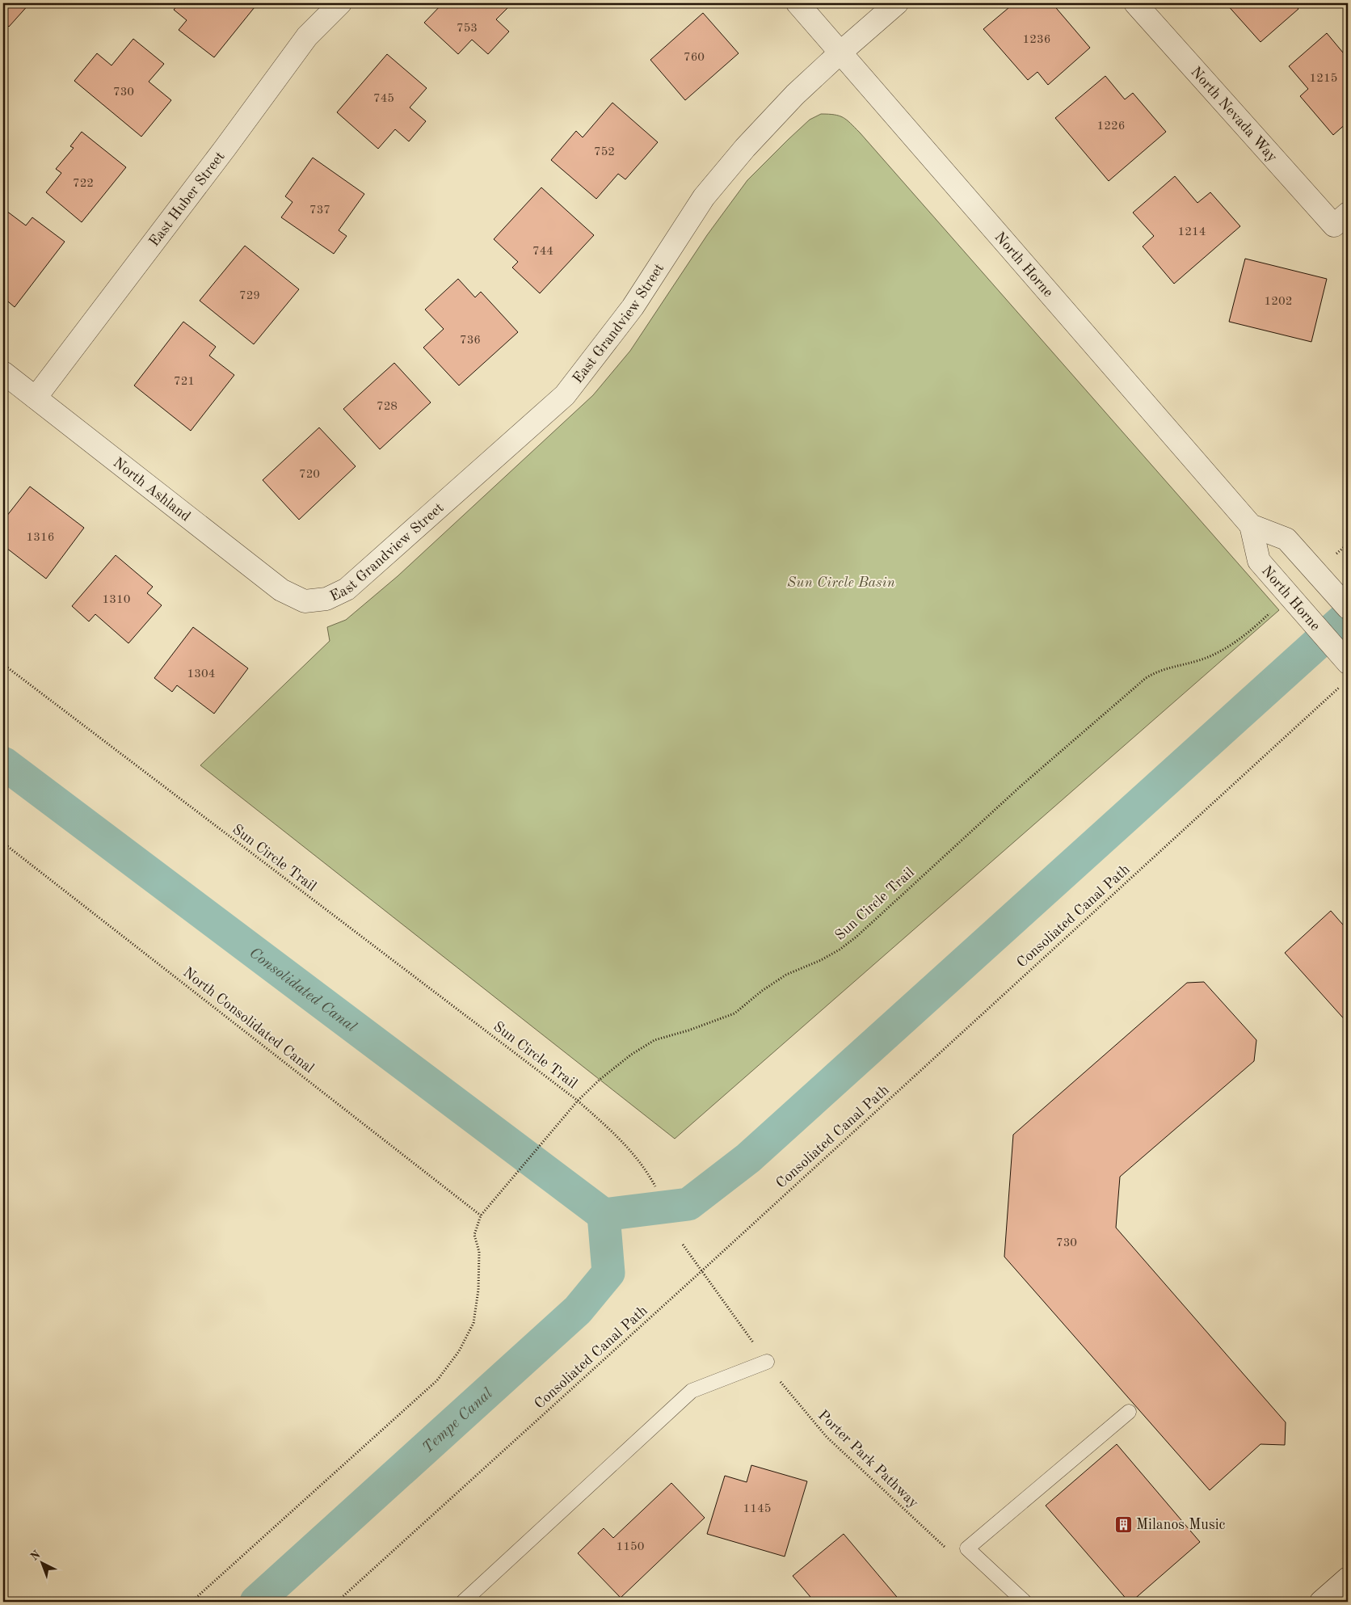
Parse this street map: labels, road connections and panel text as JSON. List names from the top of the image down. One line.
{"streets":{"street":["North Nevada Way","East Huber Street","North Horne","East Grandview Street","North Ashland"],"path":["Sun Circle Trail","Consoliated Canal Path","North Consolidated Canal","Porter Park Pathway"]},"crossings":[["East Huber Street","North Ashland"],["North Horne","East Grandview Street"],["East Grandview Street","North Ashland"],["Consoliated Canal Path","Porter Park Pathway"]],"water":["Consolidated Canal","Tempe Canal"],"parks":["Sun Circle Basin"],"places":{"building":["Milanos Music"]},"house_numbers":["753","1236","760","1215","730","745","1226","752","722","737","1214","744","729","1202","736","721","728","720","1316","1310","1304","730","1145","1150"],"north":"top left"}
